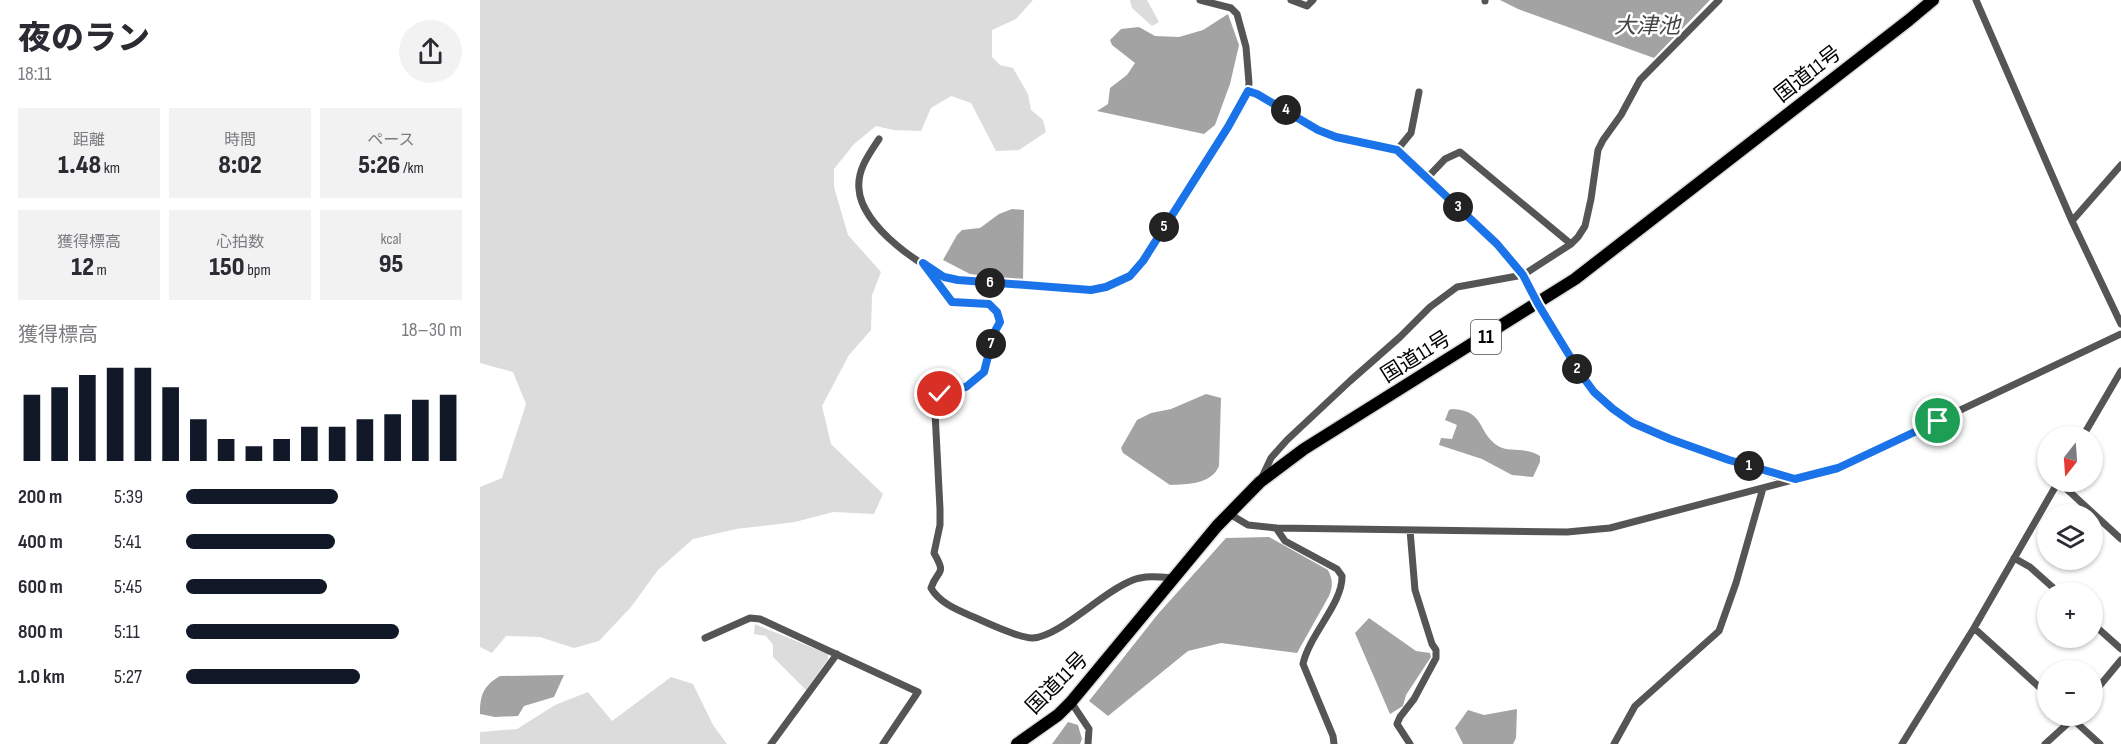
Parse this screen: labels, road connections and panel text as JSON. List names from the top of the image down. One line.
{"streets":{"highway":["国道11号","11"]},"water":["大津池"],"north":"bottom","page":{"heading":["夜のラン","18:11"],"pins":["4","3","5","6","7","2","1"],"stats":[["距離","1.48 km"],["時間","8:02"],["ペース","5:26 /km"],["獲得標高","12 m"],["心拍数","150 bpm"],["kcal","95"]],"chart":["獲得標高","18–30 m"],"map_buttons":["+","−"],"list":[{"name":"200 m","note":"5:39"},{"name":"400 m","note":"5:41"},{"name":"600 m","note":"5:45"},{"name":"800 m","note":"5:11"},{"name":"1.0 km","note":"5:27"}]}}
